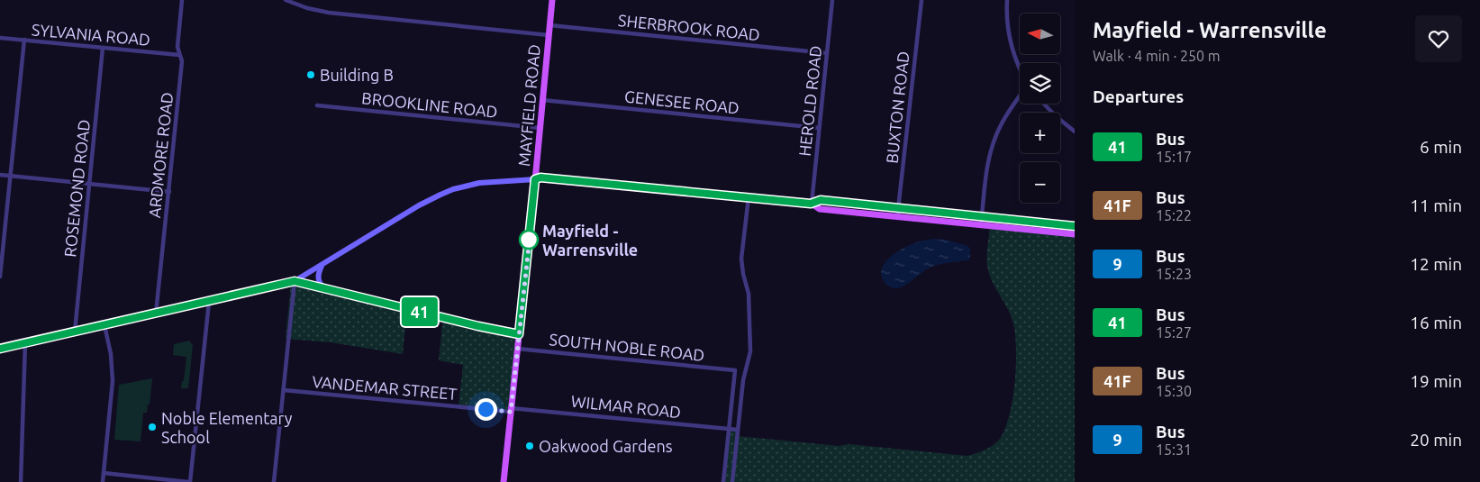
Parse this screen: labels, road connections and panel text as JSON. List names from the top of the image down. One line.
{"streets":{"main road":["MAYFIELD ROAD"],"street":["SHERBROOK ROAD","SYLVANIA ROAD","HEROLD ROAD","GENESEE ROAD","BROOKLINE ROAD","BUXTON ROAD","ARDMORE ROAD","ROSEMOND ROAD","SOUTH NOBLE ROAD","VANDEMAR STREET","WILMAR ROAD"]},"crossings":[["SHERBROOK ROAD","HEROLD ROAD"],["SHERBROOK ROAD","MAYFIELD ROAD"],["SYLVANIA ROAD","ARDMORE ROAD"],["SYLVANIA ROAD","ROSEMOND ROAD"],["HEROLD ROAD","GENESEE ROAD"],["GENESEE ROAD","MAYFIELD ROAD"],["BROOKLINE ROAD","MAYFIELD ROAD"],["MAYFIELD ROAD","SOUTH NOBLE ROAD"],["MAYFIELD ROAD","VANDEMAR STREET"],["MAYFIELD ROAD","WILMAR ROAD"],["SOUTH NOBLE ROAD","WILMAR ROAD"],["VANDEMAR STREET","WILMAR ROAD"]],"places":["Building B","Mayfield - Warrensville","Noble Elementary School","Oakwood Gardens"],"lines":["bus line 41"],"north":"left","page":{"on_map":"41","heading":[["Mayfield - Warrensville","Walk · 4 min · 250 m"],"Departures"],"map_buttons":["+","−"],"list":[{"mark":"41","name":"Bus","note":"15:17","value":"6 min"},{"mark":"41F","name":"Bus","note":"15:22","value":"11 min"},{"mark":"9","name":"Bus","note":"15:23","value":"12 min"},{"mark":"41","name":"Bus","note":"15:27","value":"16 min"},{"mark":"41F","name":"Bus","note":"15:30","value":"19 min"},{"mark":"9","name":"Bus","note":"15:31","value":"20 min"}]}}
